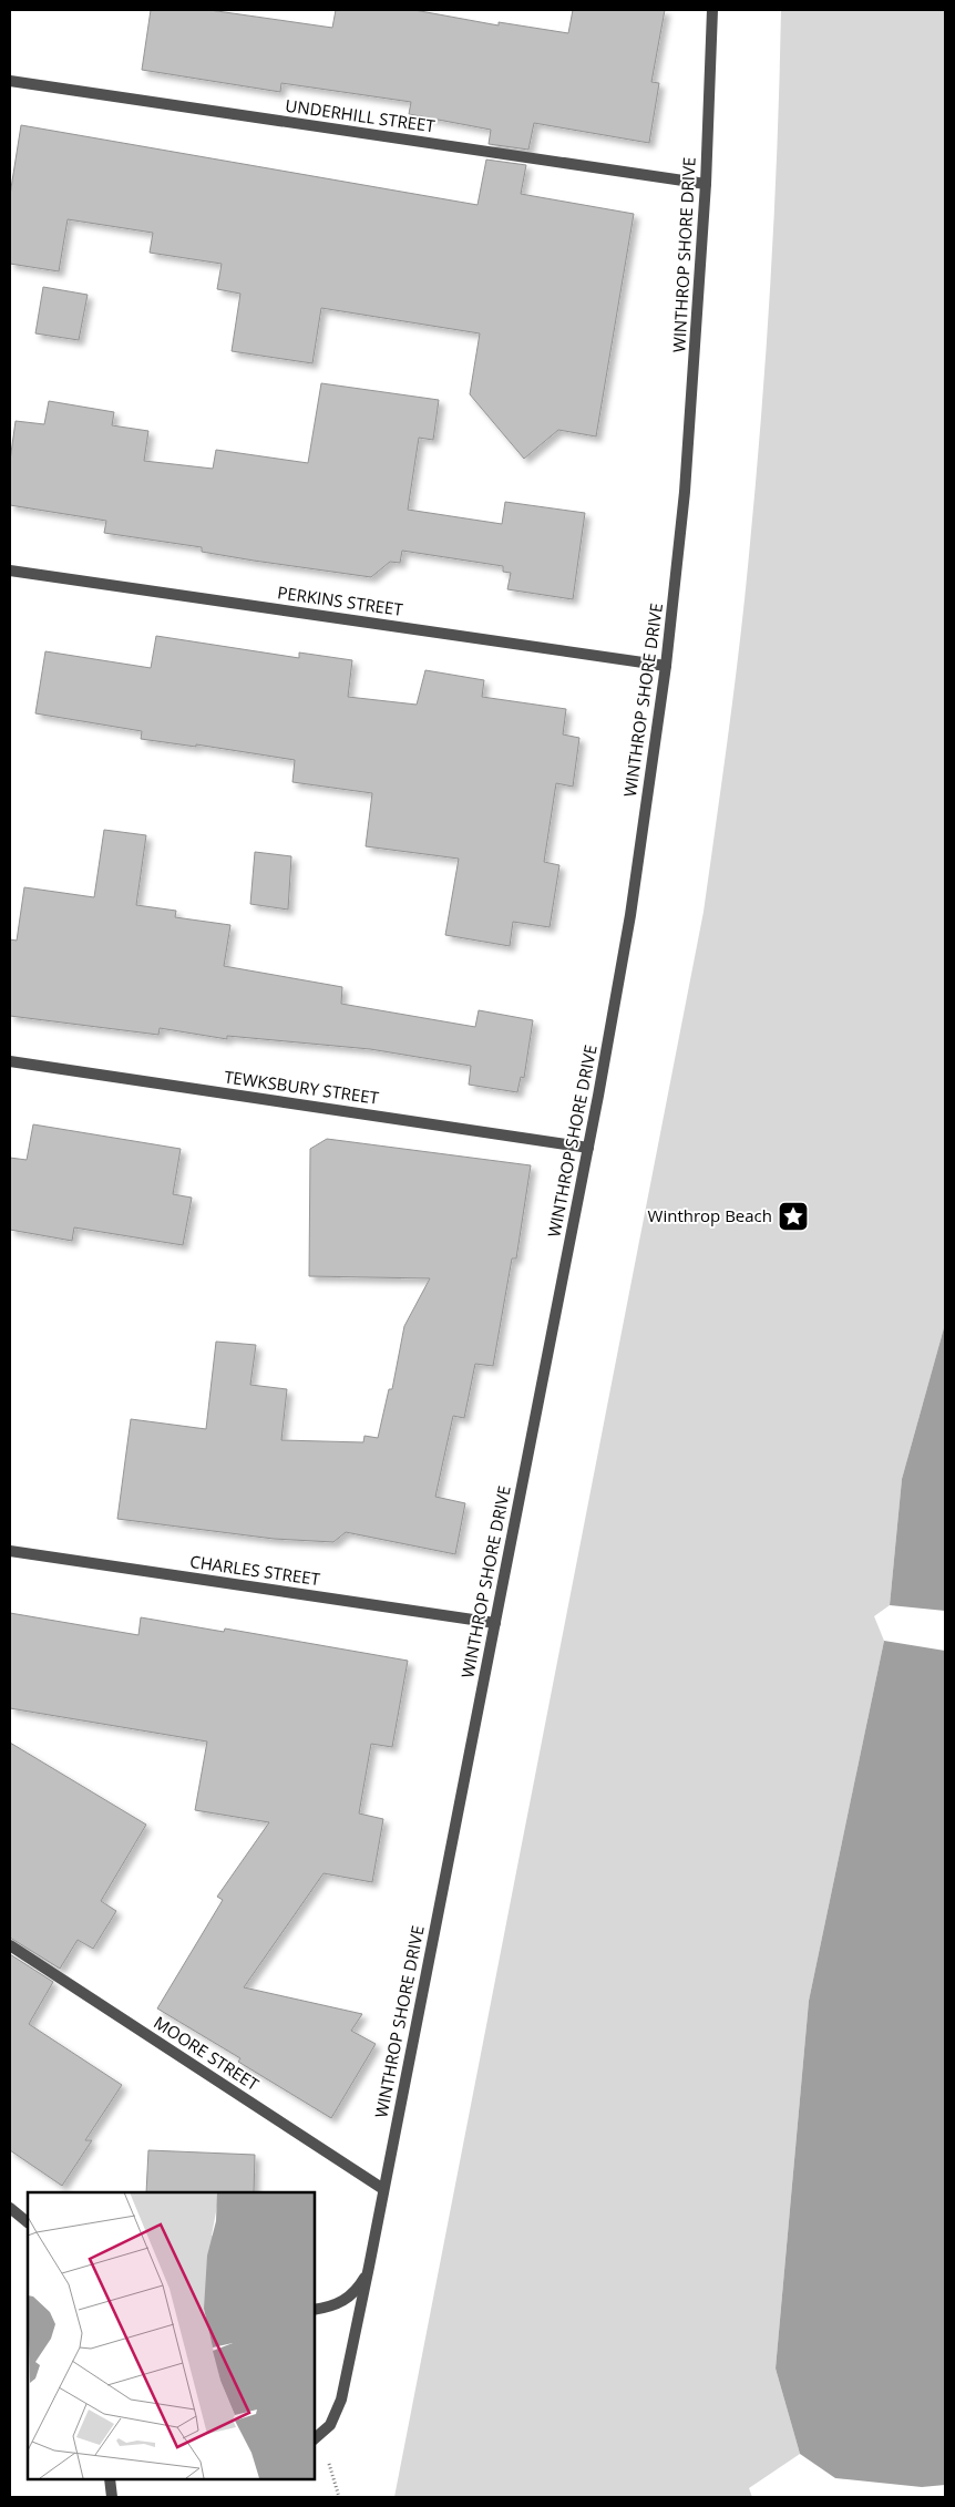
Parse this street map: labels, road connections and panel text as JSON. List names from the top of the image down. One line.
{"streets":{"street":["UNDERHILL STREET","WINTHROP SHORE DRIVE","PERKINS STREET","TEWKSBURY STREET","CHARLES STREET","MOORE STREET"]},"crossings":[["UNDERHILL STREET","WINTHROP SHORE DRIVE"],["WINTHROP SHORE DRIVE","PERKINS STREET"],["WINTHROP SHORE DRIVE","TEWKSBURY STREET"],["WINTHROP SHORE DRIVE","CHARLES STREET"],["WINTHROP SHORE DRIVE","MOORE STREET"]],"places":{"place":["Winthrop Beach"]}}
